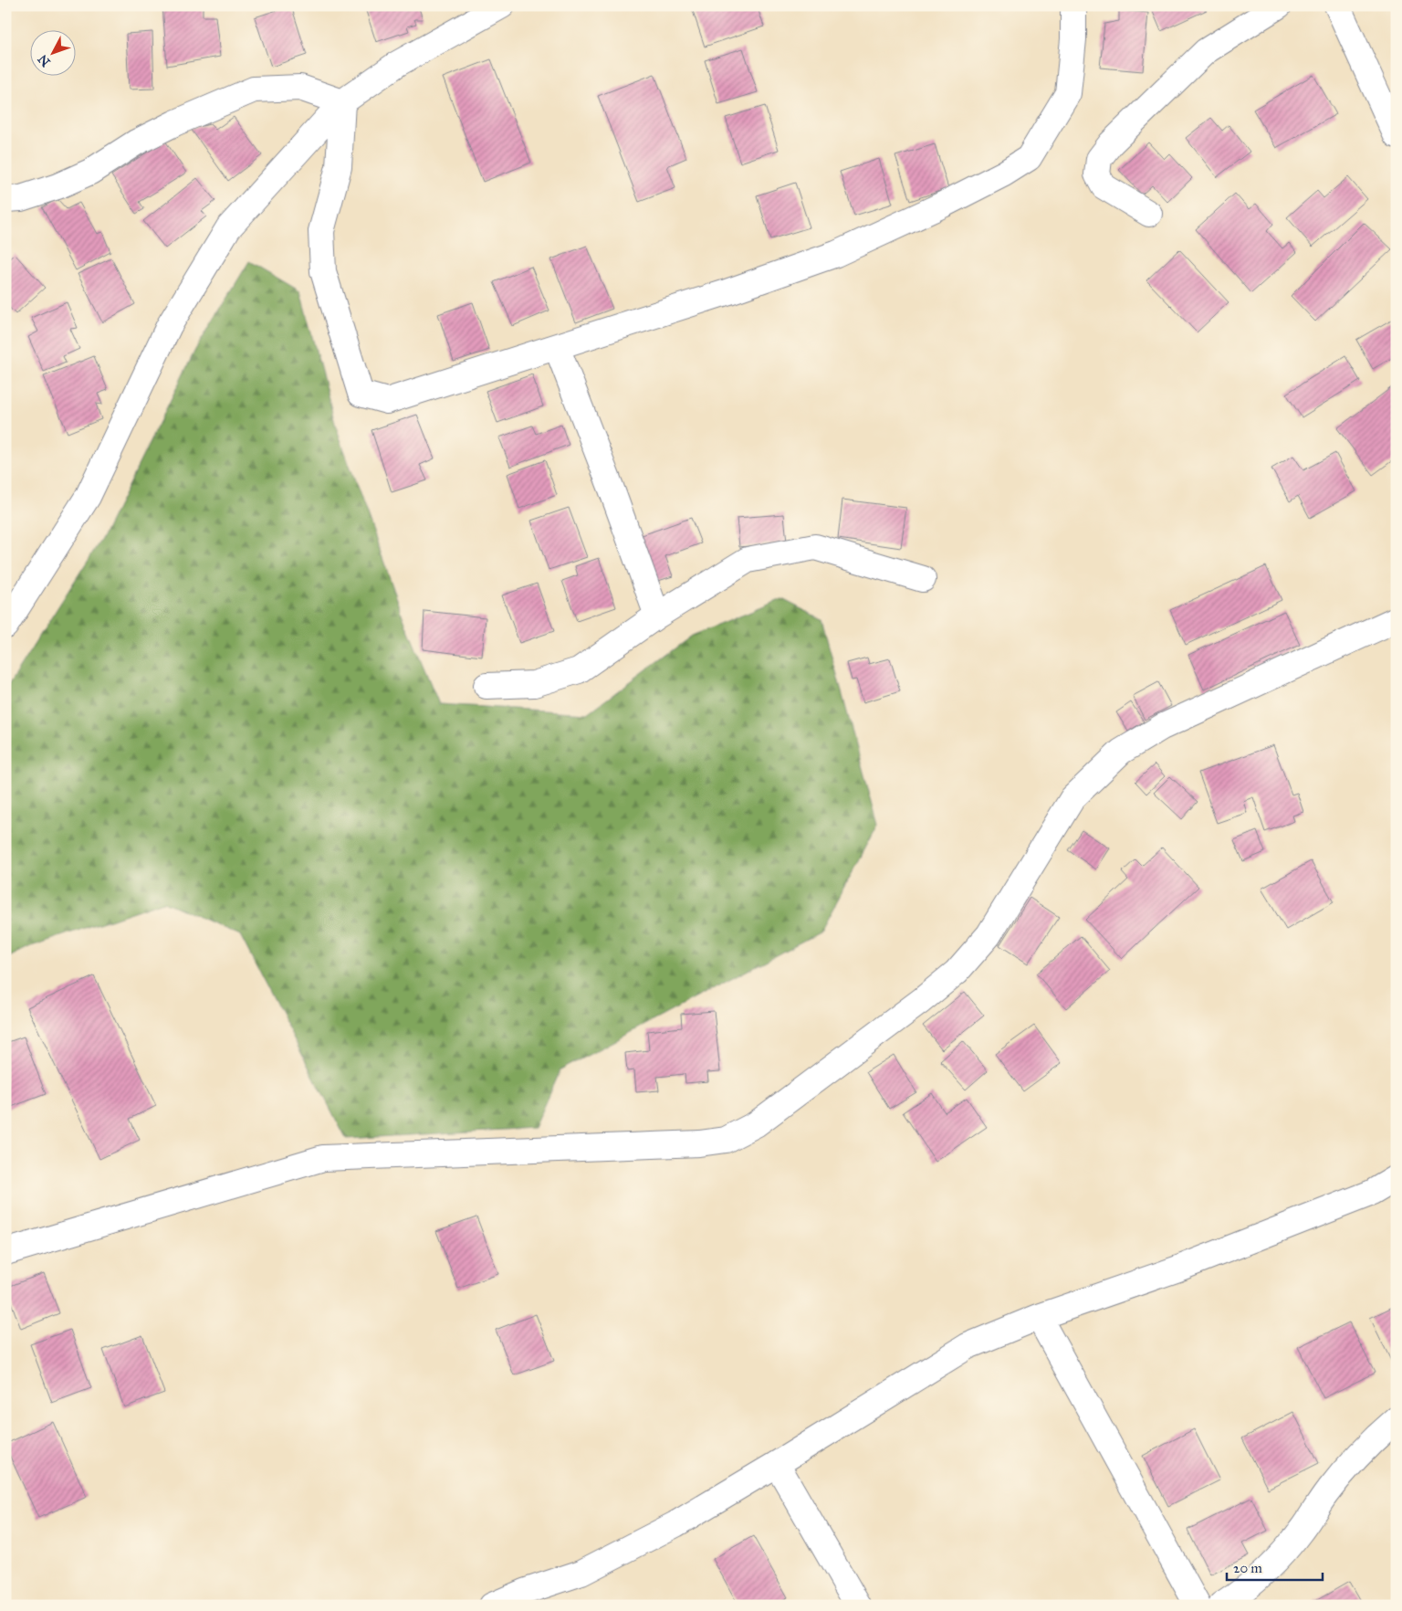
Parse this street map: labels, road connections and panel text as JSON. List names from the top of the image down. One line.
{"scale_bar":"20 m","north":"bottom left"}
